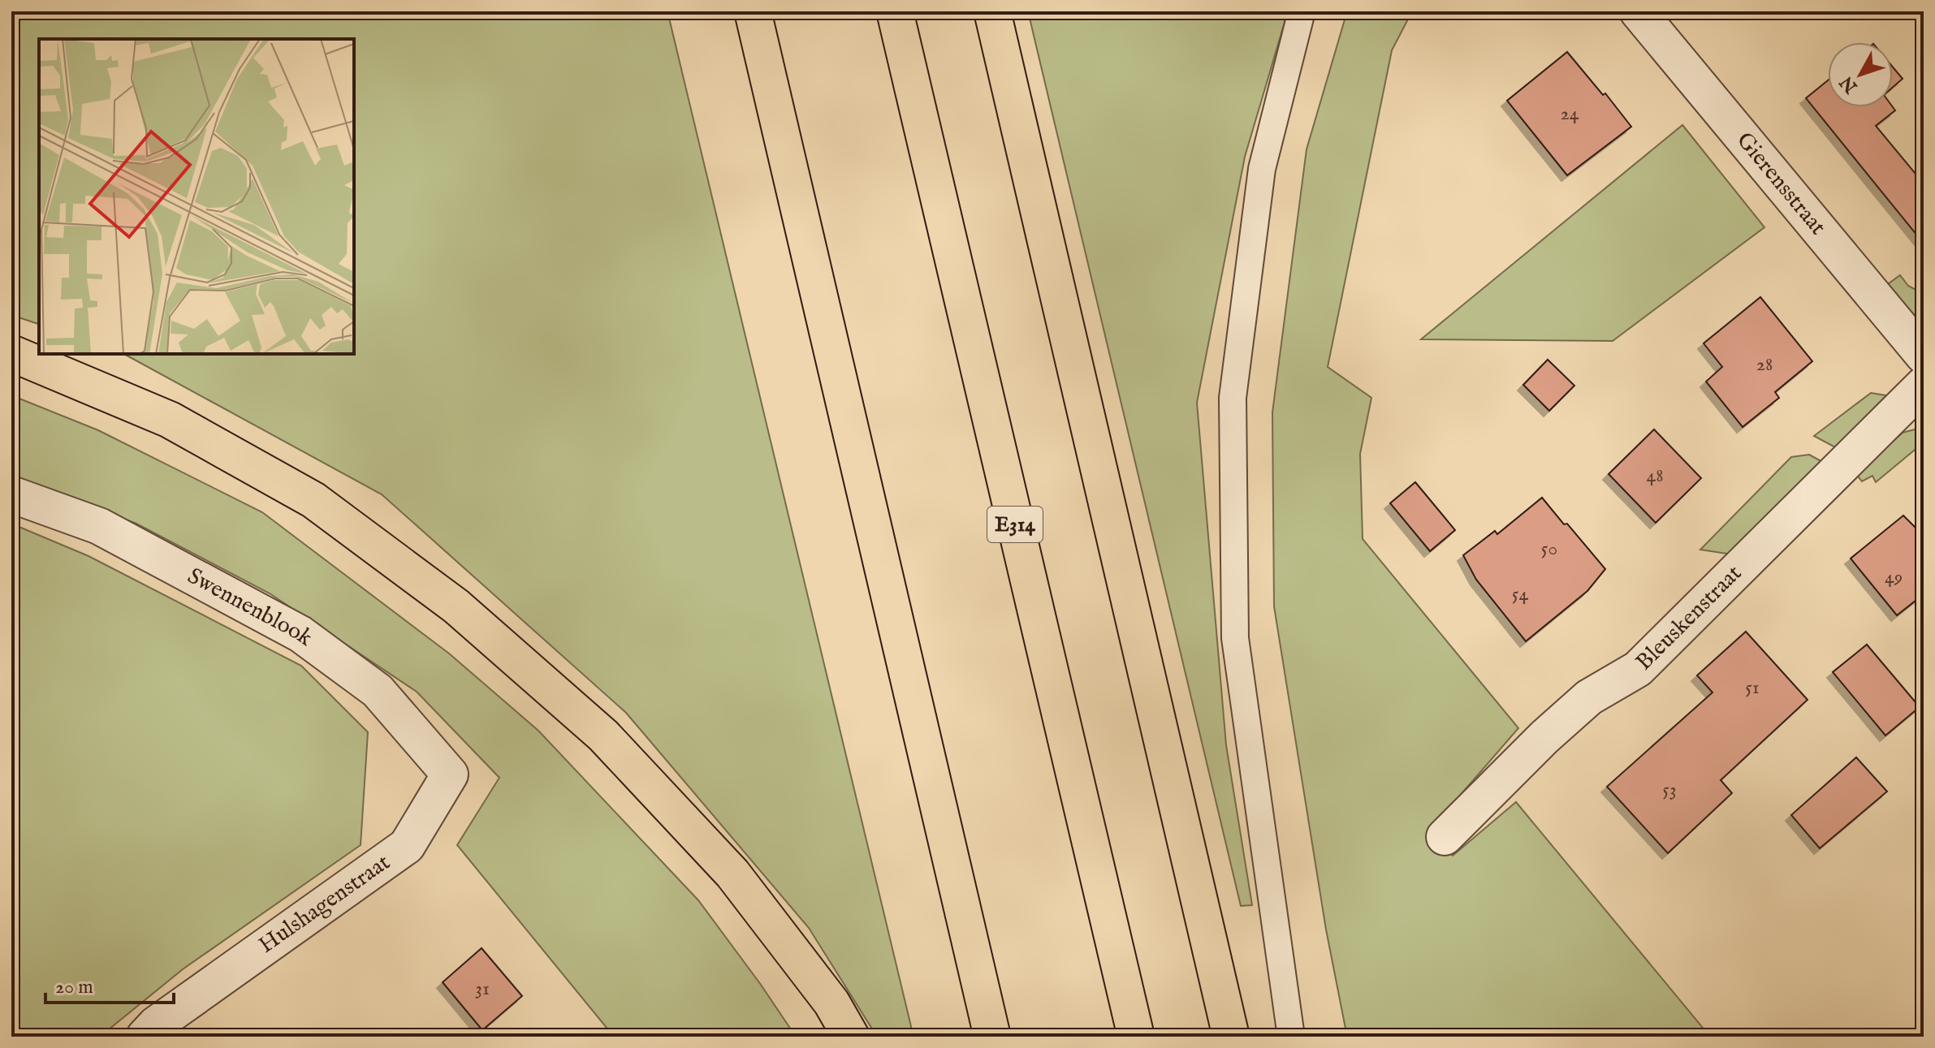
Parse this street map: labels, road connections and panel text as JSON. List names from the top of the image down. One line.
{"streets":{"highway":["E314"],"street":["Gierensstraat","Swennenblook","Bleuskenstraat","Hulshagenstraat"]},"crossings":[["Swennenblook","Hulshagenstraat"]],"house_numbers":["24","28","48","50","49","54","51","53","31"],"scale_bar":"20 m","north":"bottom left"}
